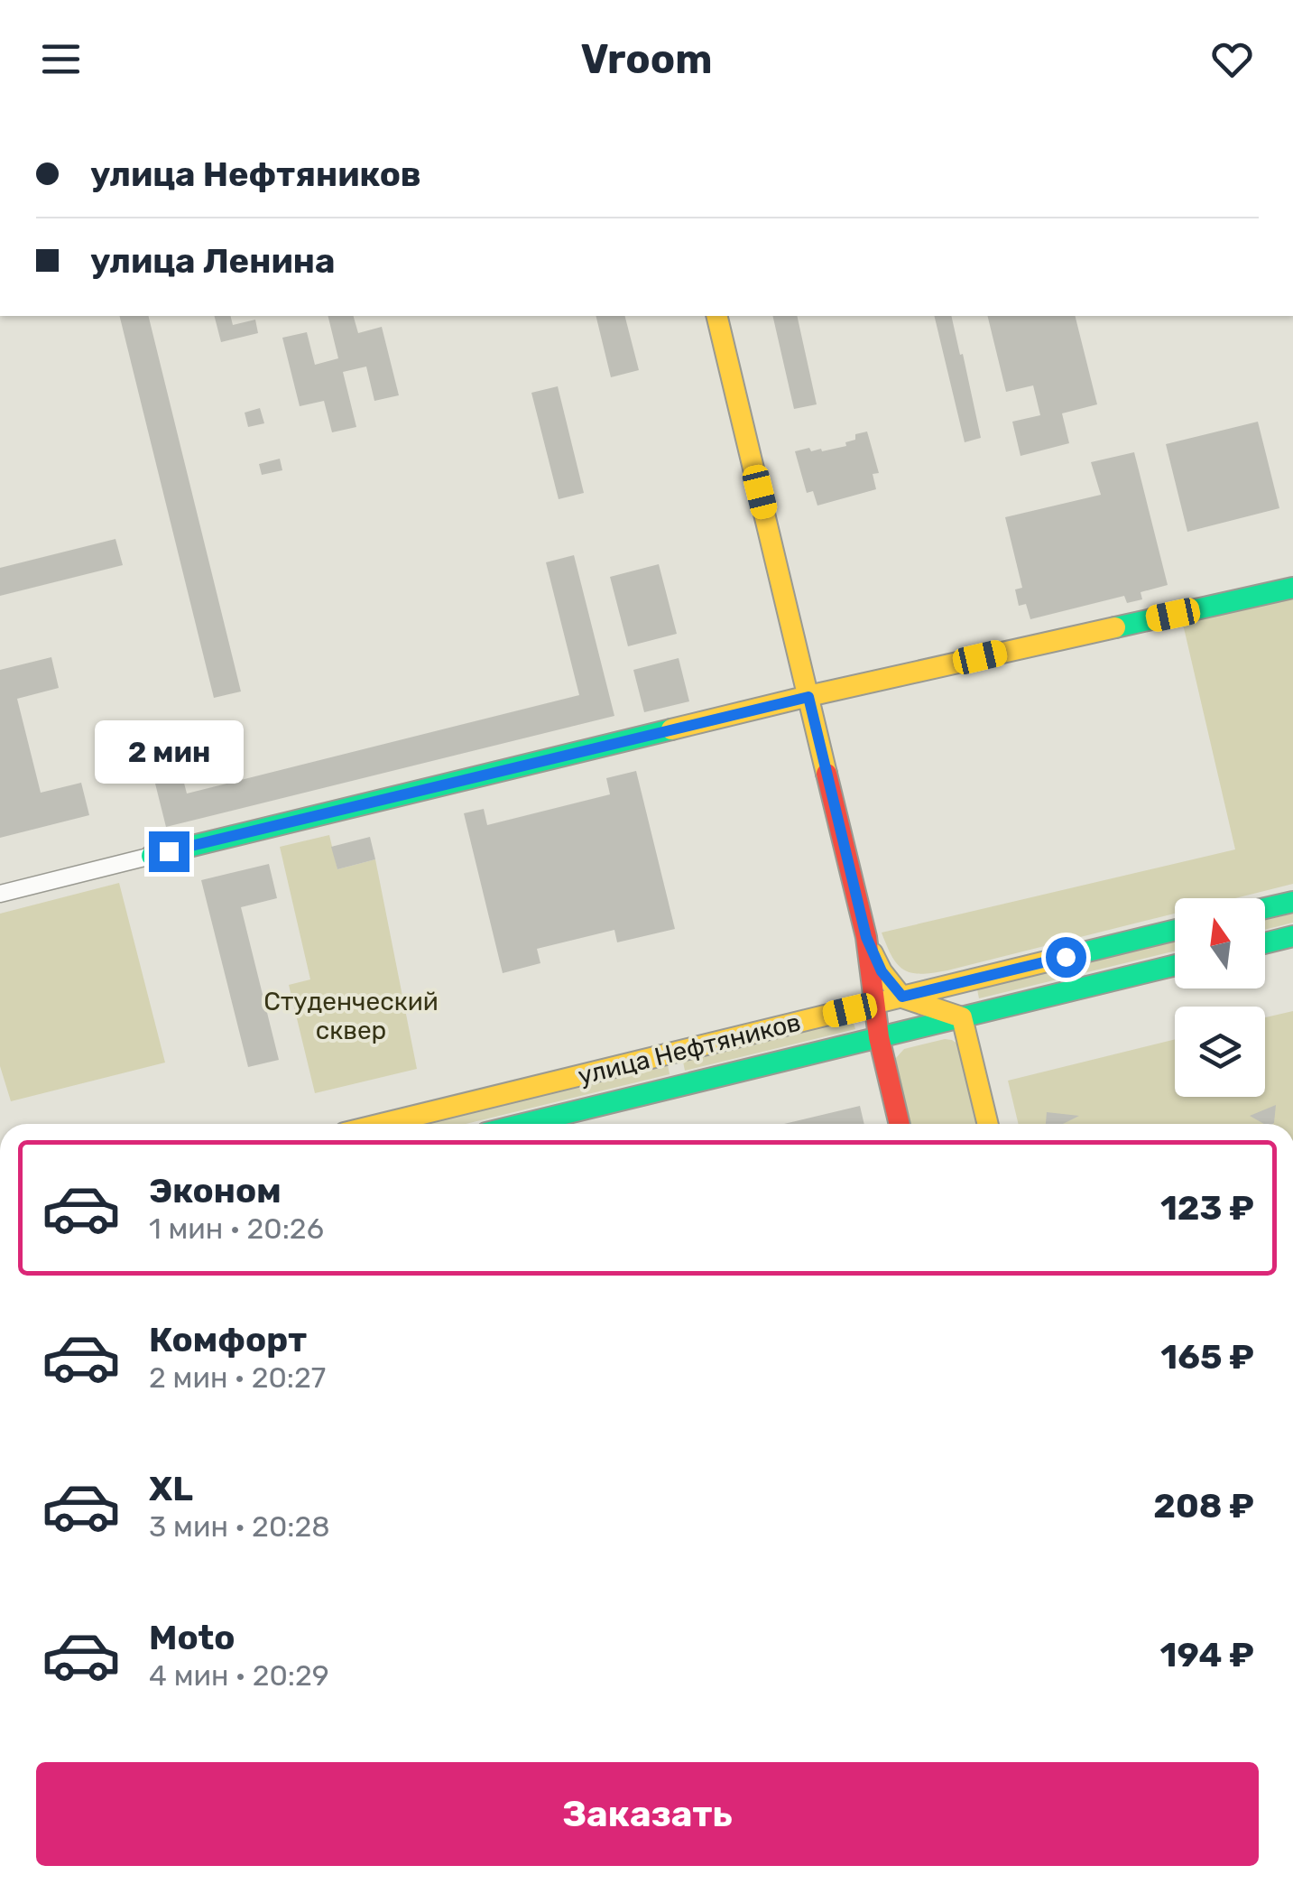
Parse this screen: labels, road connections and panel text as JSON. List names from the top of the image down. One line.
{"streets":{"main road":["улица Нефтяников"]},"parks":["Студенческий сквер"],"north":"top","page":{"header":"Vroom","banner":["улица Нефтяников","улица Ленина"],"bubble":"2 мин","list":[{"name":"Эконом","note":"1 мин · 20:26","value":"123 ₽"},{"name":"Комфорт","note":"2 мин · 20:27","value":"165 ₽"},{"name":"XL","note":"3 мин · 20:28","value":"208 ₽"},{"name":"Moto","note":"4 мин · 20:29","value":"194 ₽"}],"buttons":"Заказать"}}
